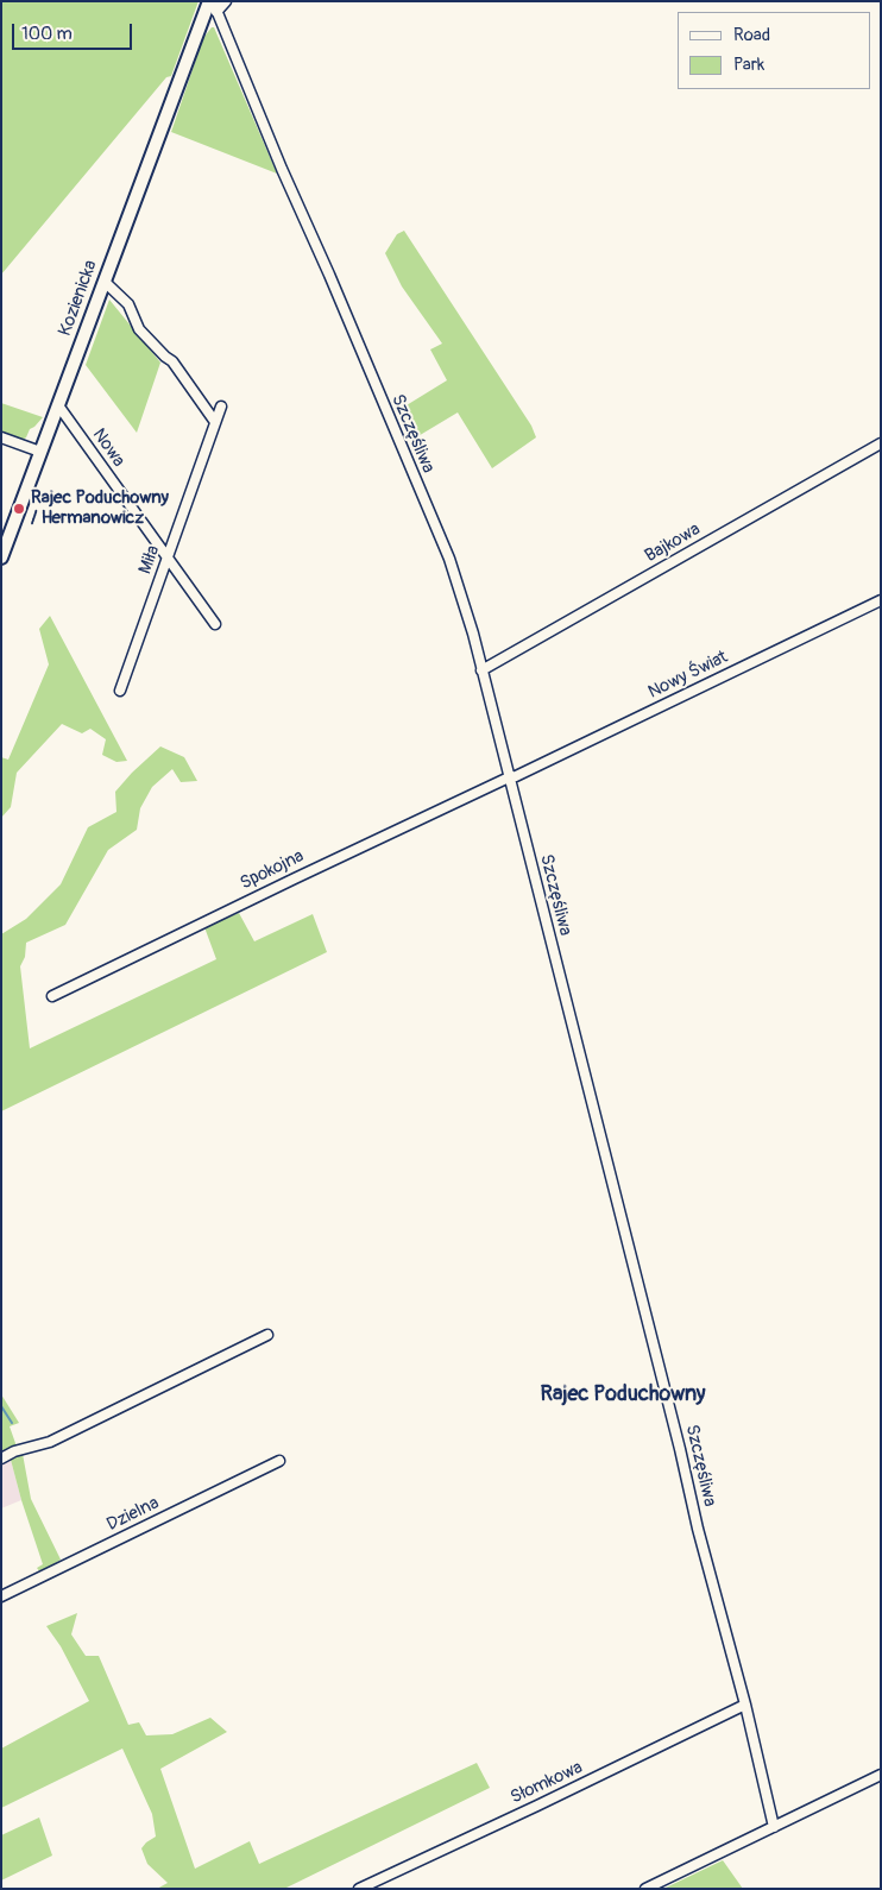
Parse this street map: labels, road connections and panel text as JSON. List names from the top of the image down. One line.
{"streets":{"main road":["Kozienicka"],"street":["Szczęśliwa","Nowa","Bajkowa","Miła","Nowy Świat","Spokojna","Dzielna","Słomkowa"]},"crossings":[["Kozienicka","Szczęśliwa"],["Kozienicka","Nowa"],["Szczęśliwa","Bajkowa"],["Szczęśliwa","Nowy Świat"],["Szczęśliwa","Spokojna"],["Szczęśliwa","Słomkowa"],["Nowa","Miła"],["Nowy Świat","Spokojna"]],"districts":["Rajec Poduchowny"],"places":["Rajec Poduchowny / Hermanowicz"],"legend":["Road","Park"],"scale_bar":"100 m"}
